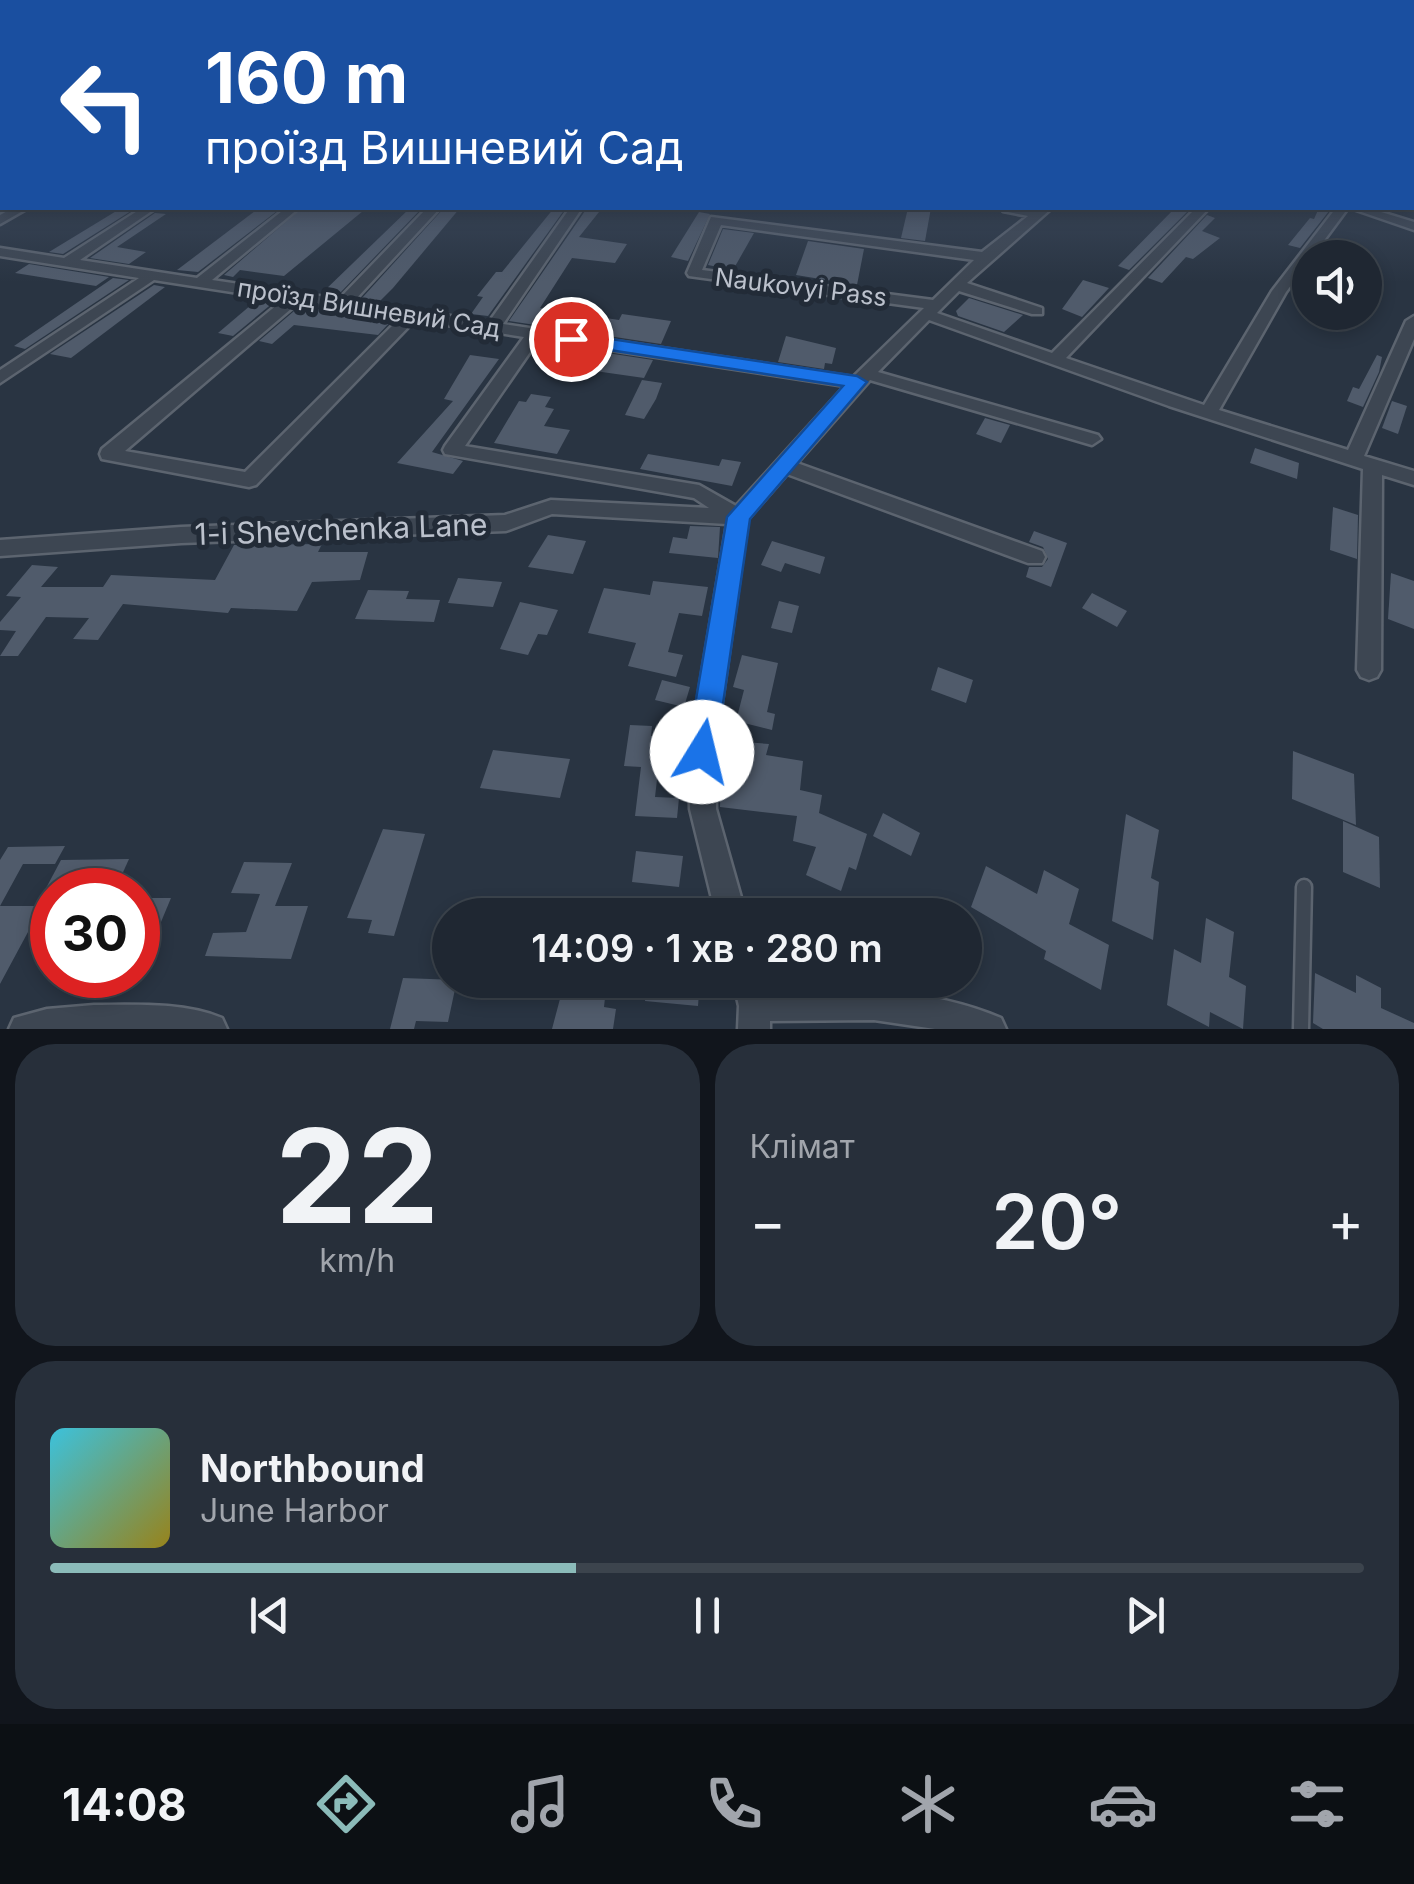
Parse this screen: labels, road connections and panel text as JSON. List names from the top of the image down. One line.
{"streets":{"street":["Naukovyi Pass","проїзд Вишневий Сад","1-i Shevchenka Lane"]},"page":{"turn":["160 m","проїзд Вишневий Сад"],"limit":"30","trip":"14:09 · 1 хв · 280 m","tile":[["22","km/h"],"Клімат"],"heat":["−","20°","+"],"song":["Northbound","June Harbor"],"tabs":"14:08"}}
